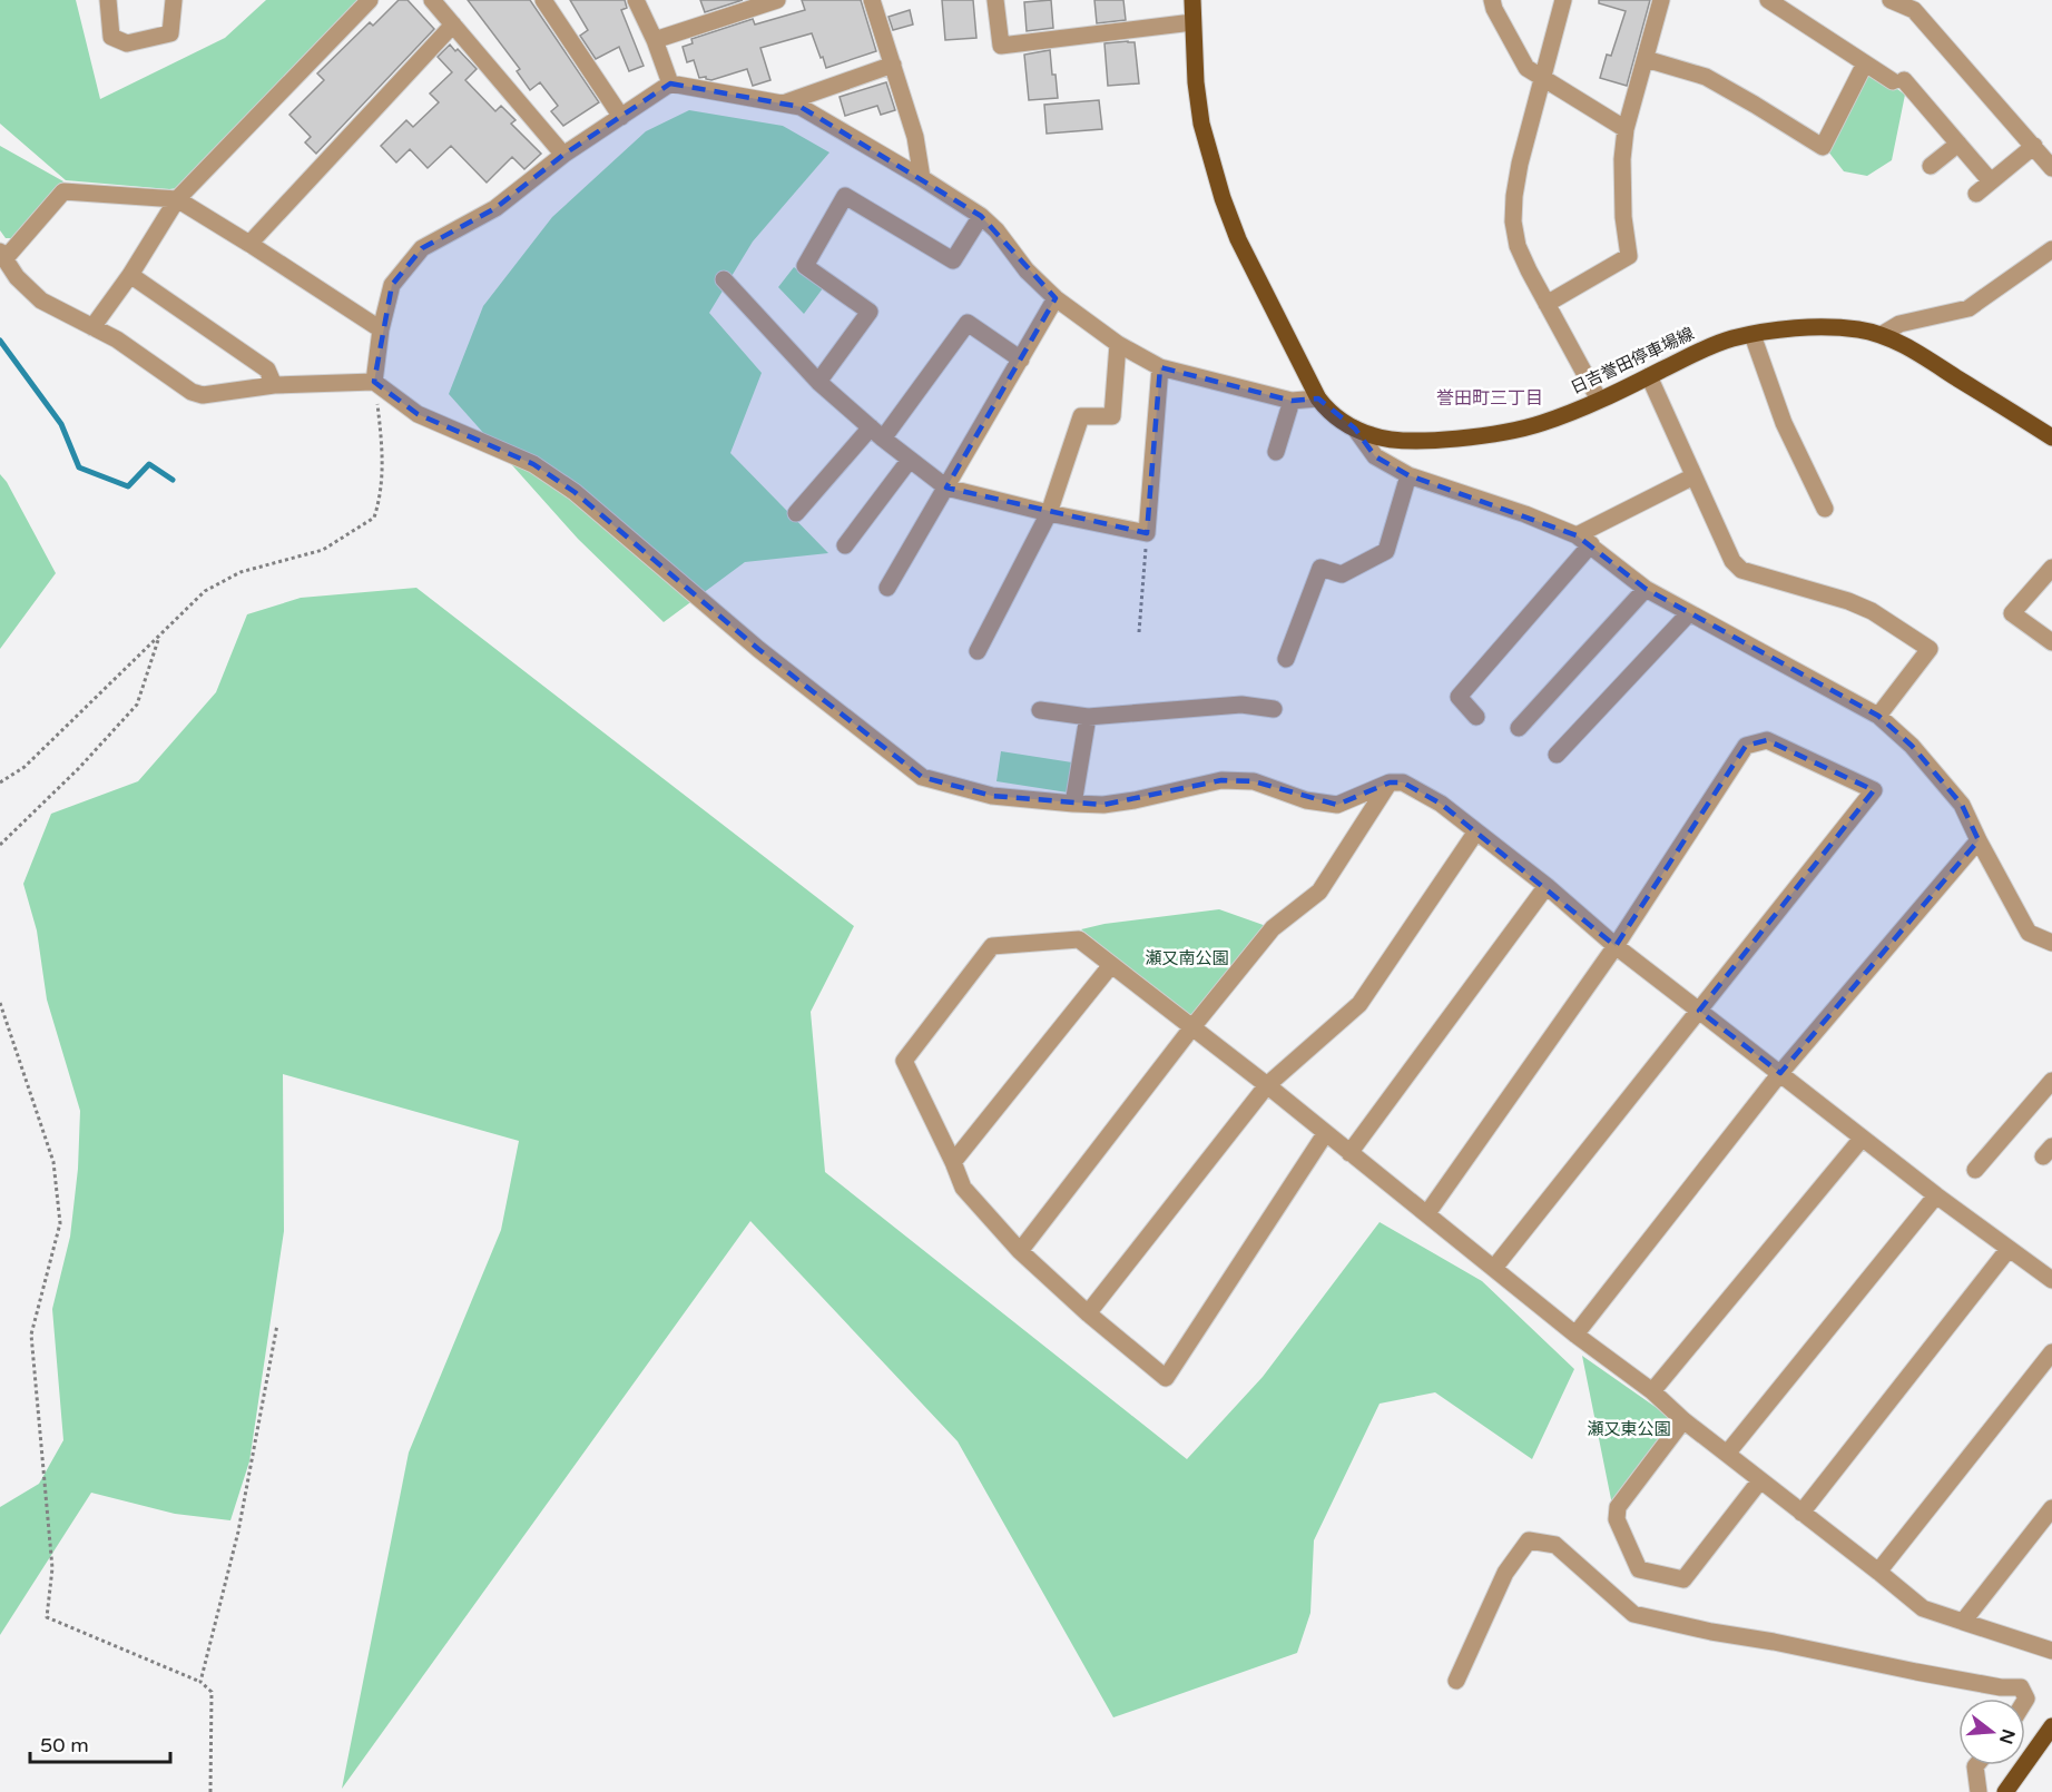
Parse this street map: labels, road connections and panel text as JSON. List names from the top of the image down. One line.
{"streets":{"main road":["日吉誉田停車場線"]},"districts":["誉田町三丁目"],"parks":["瀬又南公園","瀬又東公園"],"scale_bar":"50 m","north":"right"}
